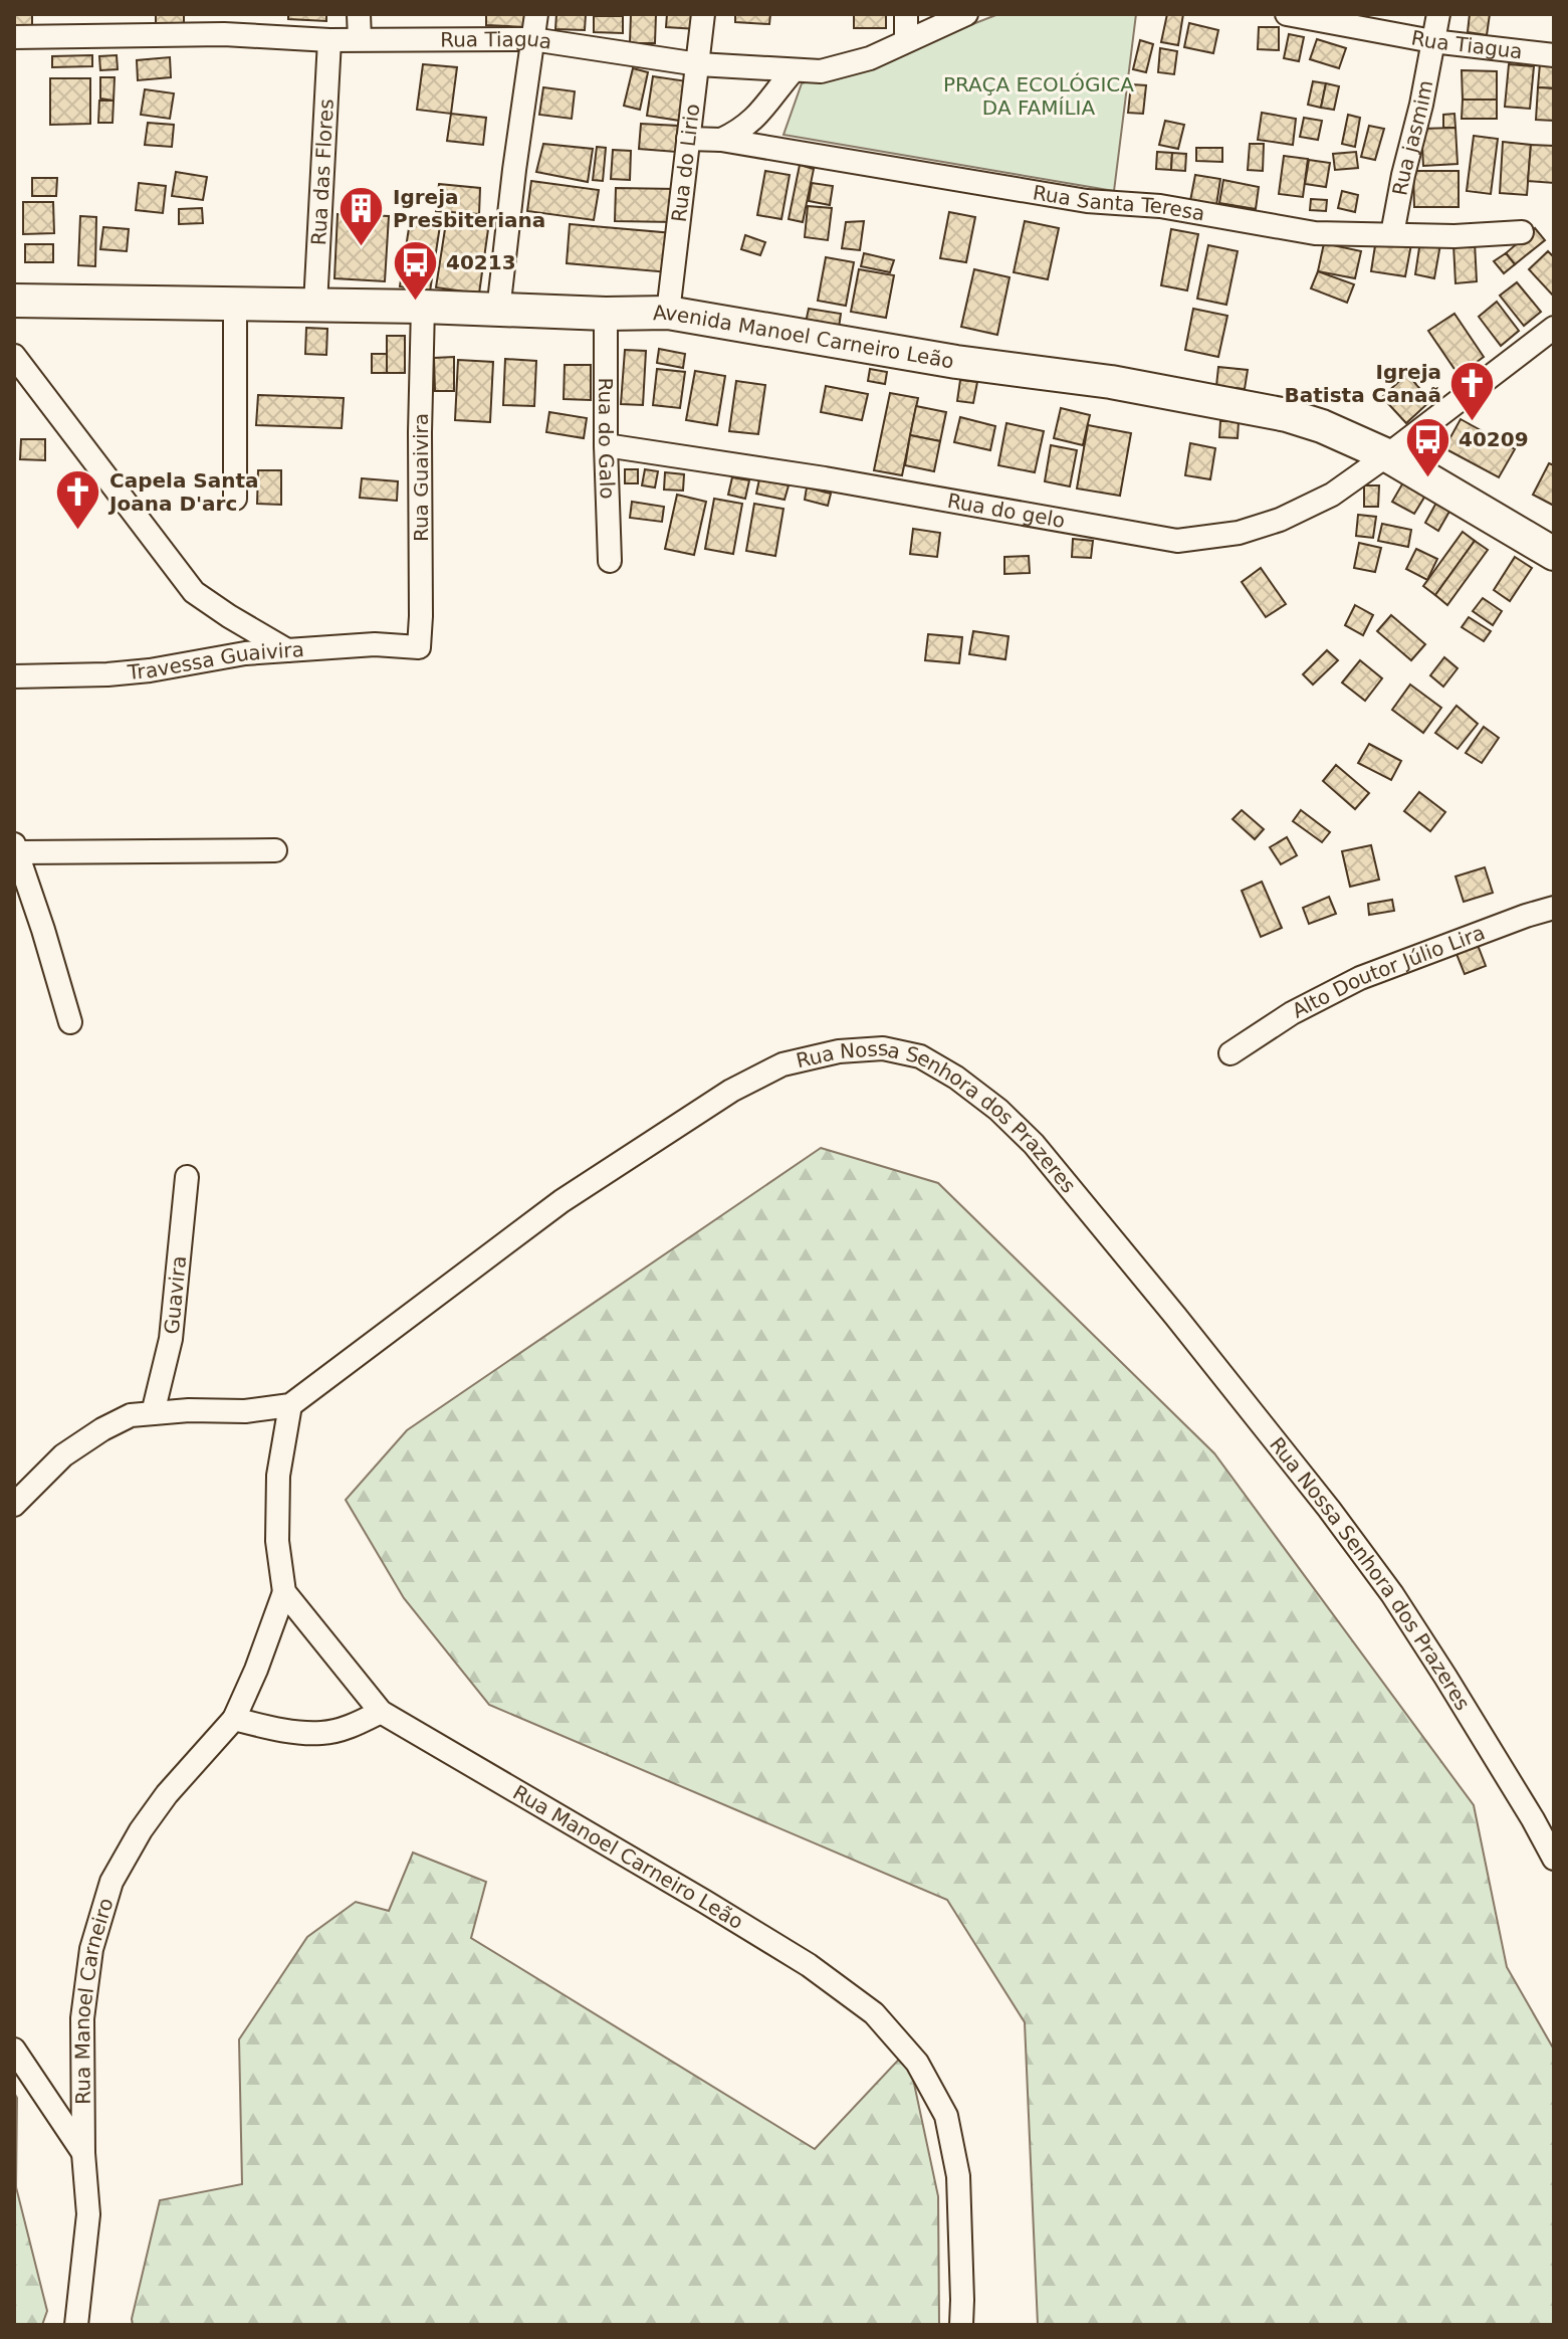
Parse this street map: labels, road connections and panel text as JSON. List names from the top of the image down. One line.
{"streets":{"main road":["Avenida Manoel Carneiro Leão"],"street":["Rua Tiagua","Rua jasmim","Rua do Lirio","Rua das Flores","Rua Santa Teresa","Rua do Galo","Rua Guaivira","Rua do gelo","Travessa Guaivira","Alto Doutor Júlio Lira","Rua Nossa Senhora dos Prazeres","Guavira","Rua Manoel Carneiro Leão","Rua Manoel Carneiro"]},"crossings":[["Rua Tiagua","Rua jasmim"],["Rua Tiagua","Rua do Lirio"],["Rua Tiagua","Rua das Flores"],["Rua jasmim","Rua Santa Teresa"],["Rua do Lirio","Avenida Manoel Carneiro Leão"],["Rua das Flores","Avenida Manoel Carneiro Leão"],["Avenida Manoel Carneiro Leão","Rua do Galo"],["Avenida Manoel Carneiro Leão","Rua Guaivira"],["Avenida Manoel Carneiro Leão","Rua do gelo"],["Rua do Galo","Rua do gelo"],["Rua Guaivira","Travessa Guaivira"],["Rua Nossa Senhora dos Prazeres","Guavira"],["Rua Manoel Carneiro Leão","Rua Manoel Carneiro"]],"parks":["PRAÇA ECOLÓGICA DA FAMÍLIA"],"places":{"building":["Igreja Presbiteriana"],"bus stop":["40213","40209"],"church":["Igreja Batista Canaã","Capela Santa Joana D'arc"]}}
